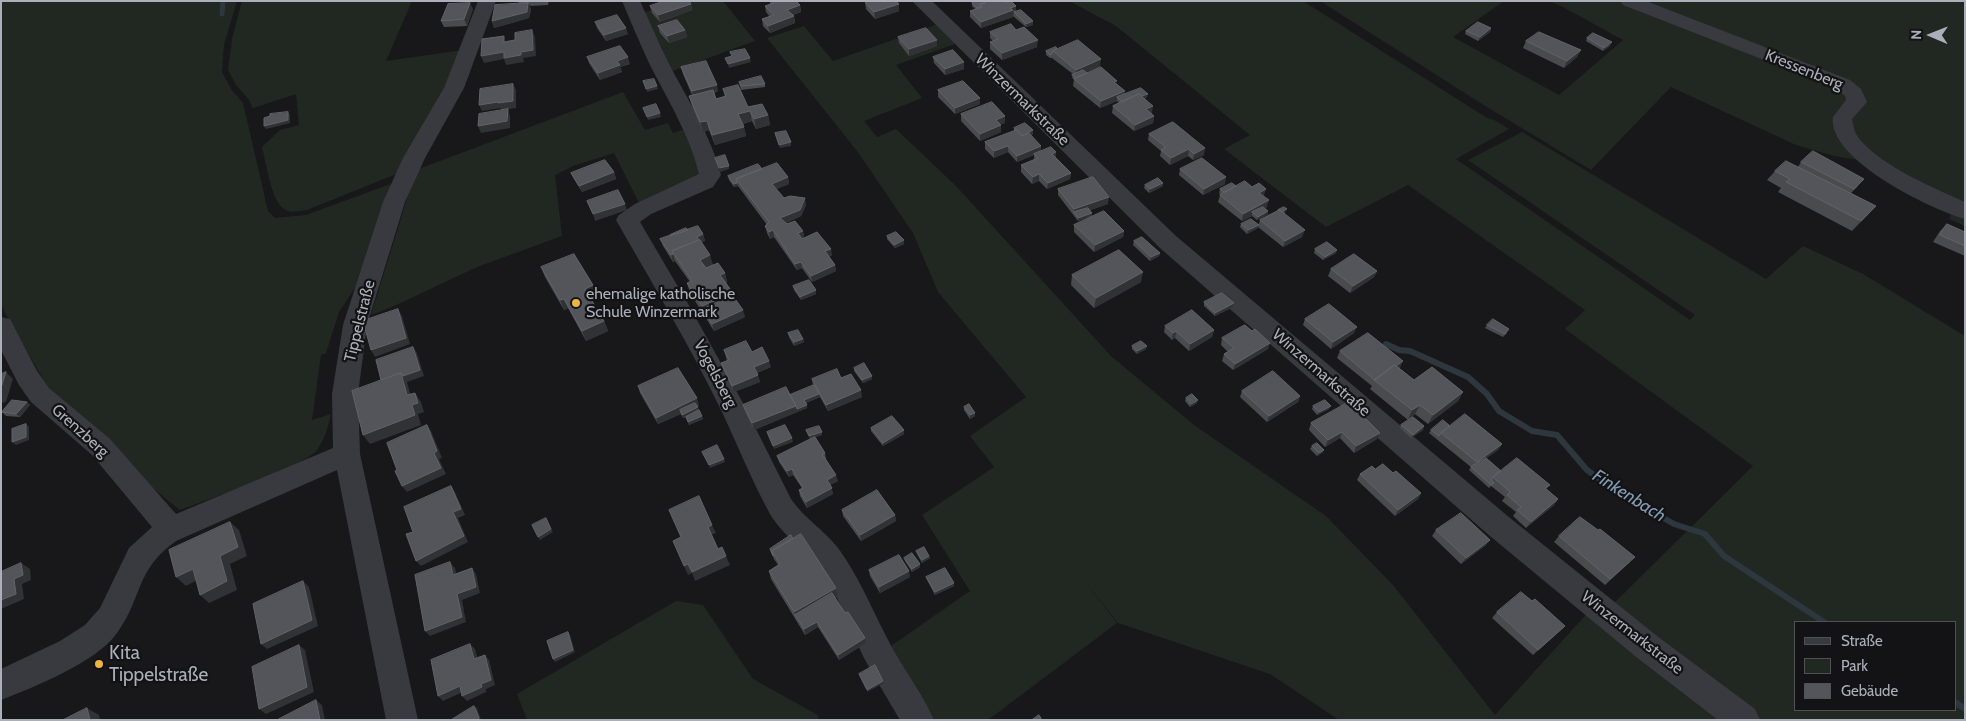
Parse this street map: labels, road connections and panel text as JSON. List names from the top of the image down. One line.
{"streets":{"street":["Kressenberg","Winzermarkstraße","Tippelstraße","Vogelsberg","Grenzberg"]},"water":["Finkenbach"],"places":["ehemalige katholische Schule Winzermark","Kita Tippelstraße"],"legend":["Straße","Park","Gebäude"],"north":"left"}
